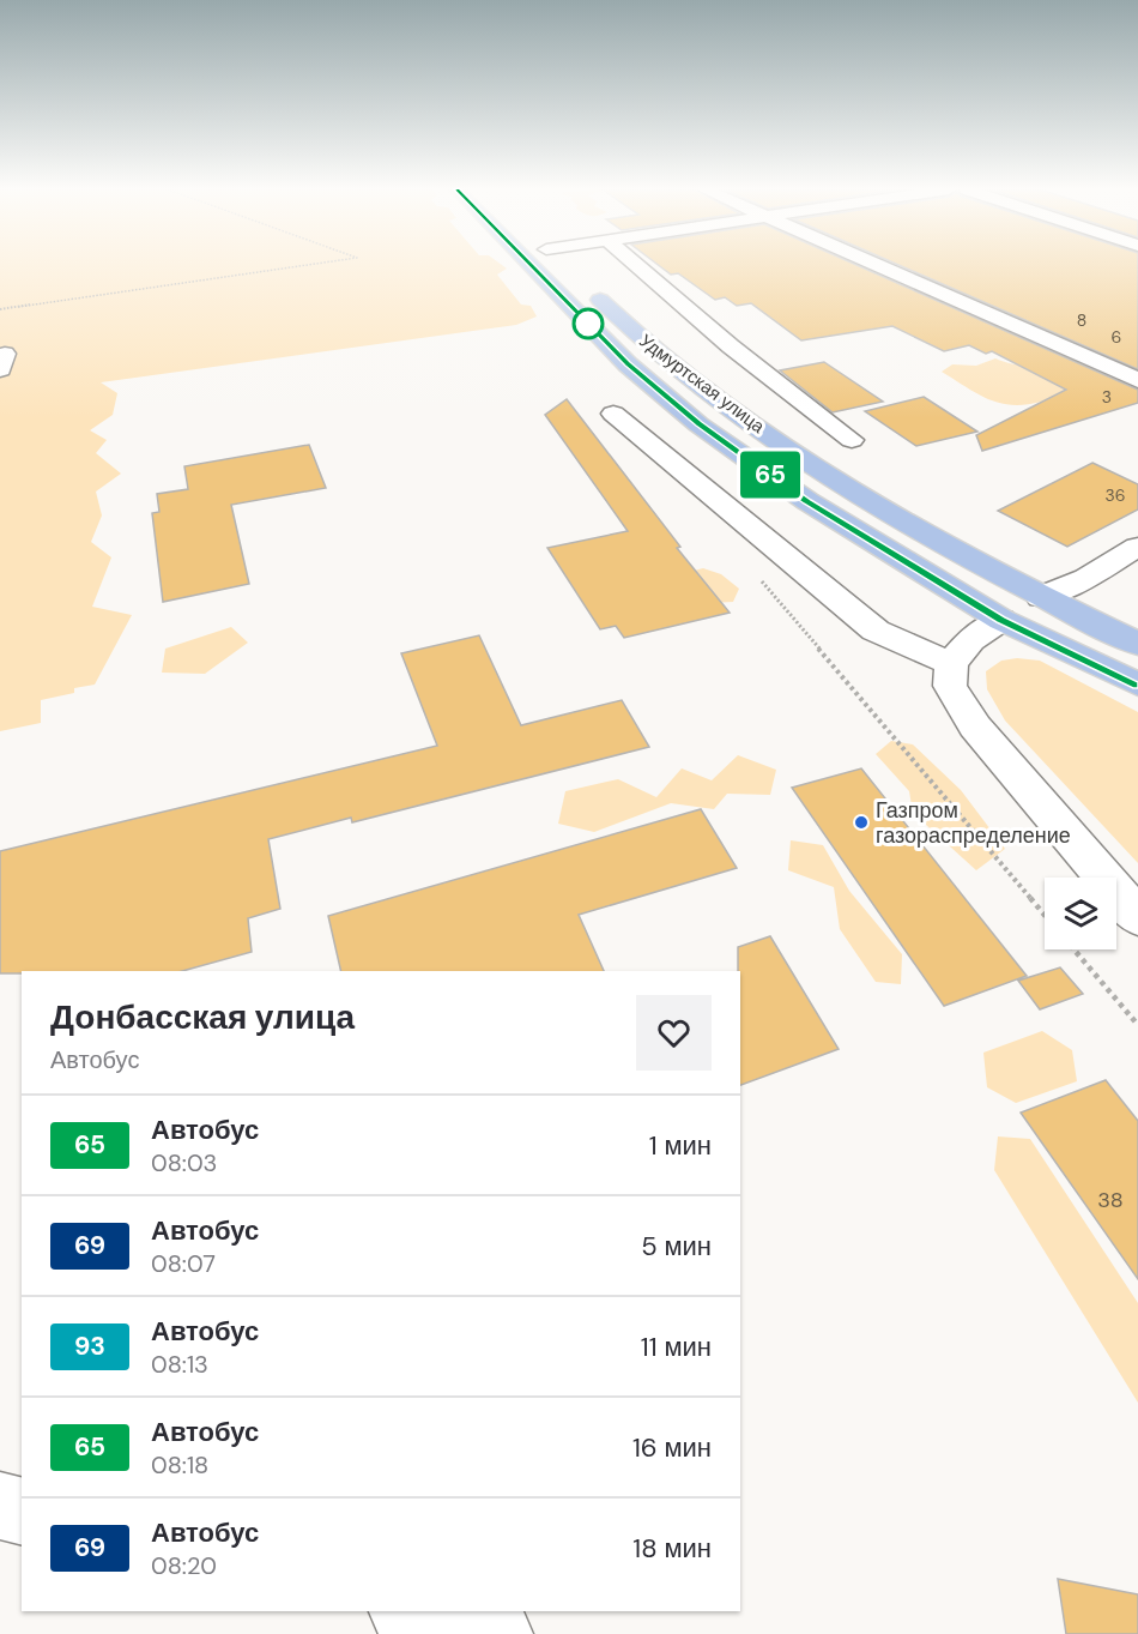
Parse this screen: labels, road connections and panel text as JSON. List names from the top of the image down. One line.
{"streets":{"main road":["Удмуртская улица"]},"places":["Газпром газораспределение"],"lines":["bus line 65"],"house_numbers":["8","6","3","36","38"],"page":{"on_map":"65","heading":["Донбасская улица","Автобус"],"list":[{"mark":"65","name":"Автобус","note":"08:03","value":"1 мин"},{"mark":"69","name":"Автобус","note":"08:07","value":"5 мин"},{"mark":"93","name":"Автобус","note":"08:13","value":"11 мин"},{"mark":"65","name":"Автобус","note":"08:18","value":"16 мин"},{"mark":"69","name":"Автобус","note":"08:20","value":"18 мин"}]}}
